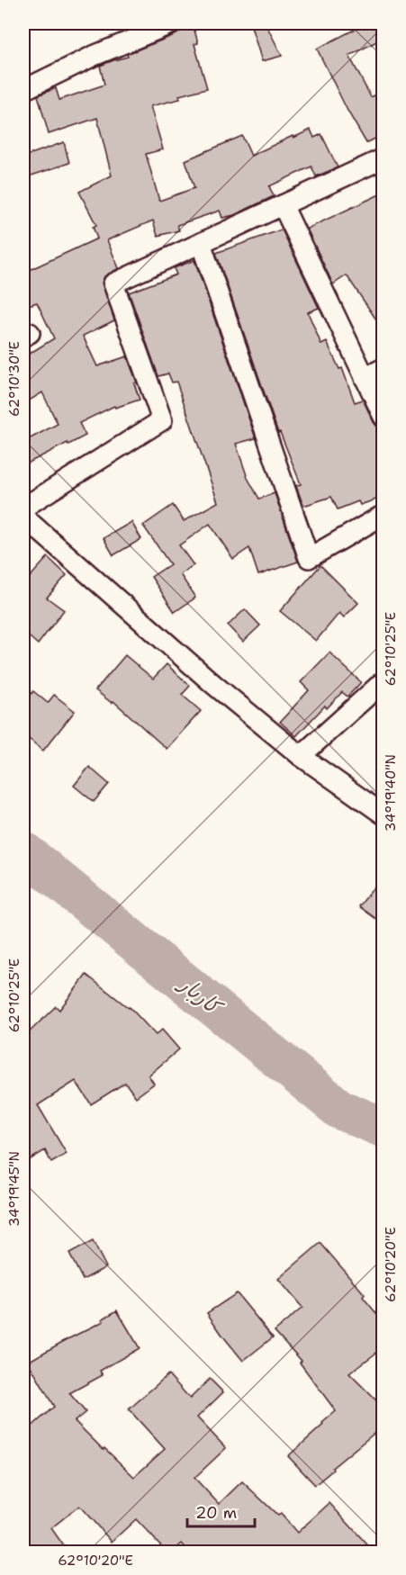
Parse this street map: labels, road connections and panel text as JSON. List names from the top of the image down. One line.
{"water":["کاربار"],"scale_bar":"20 m","coordinates":["62°10'30\"E","62°10'25\"E","34°19'40\"N","34°19'45\"N","62°10'20\"E"]}
